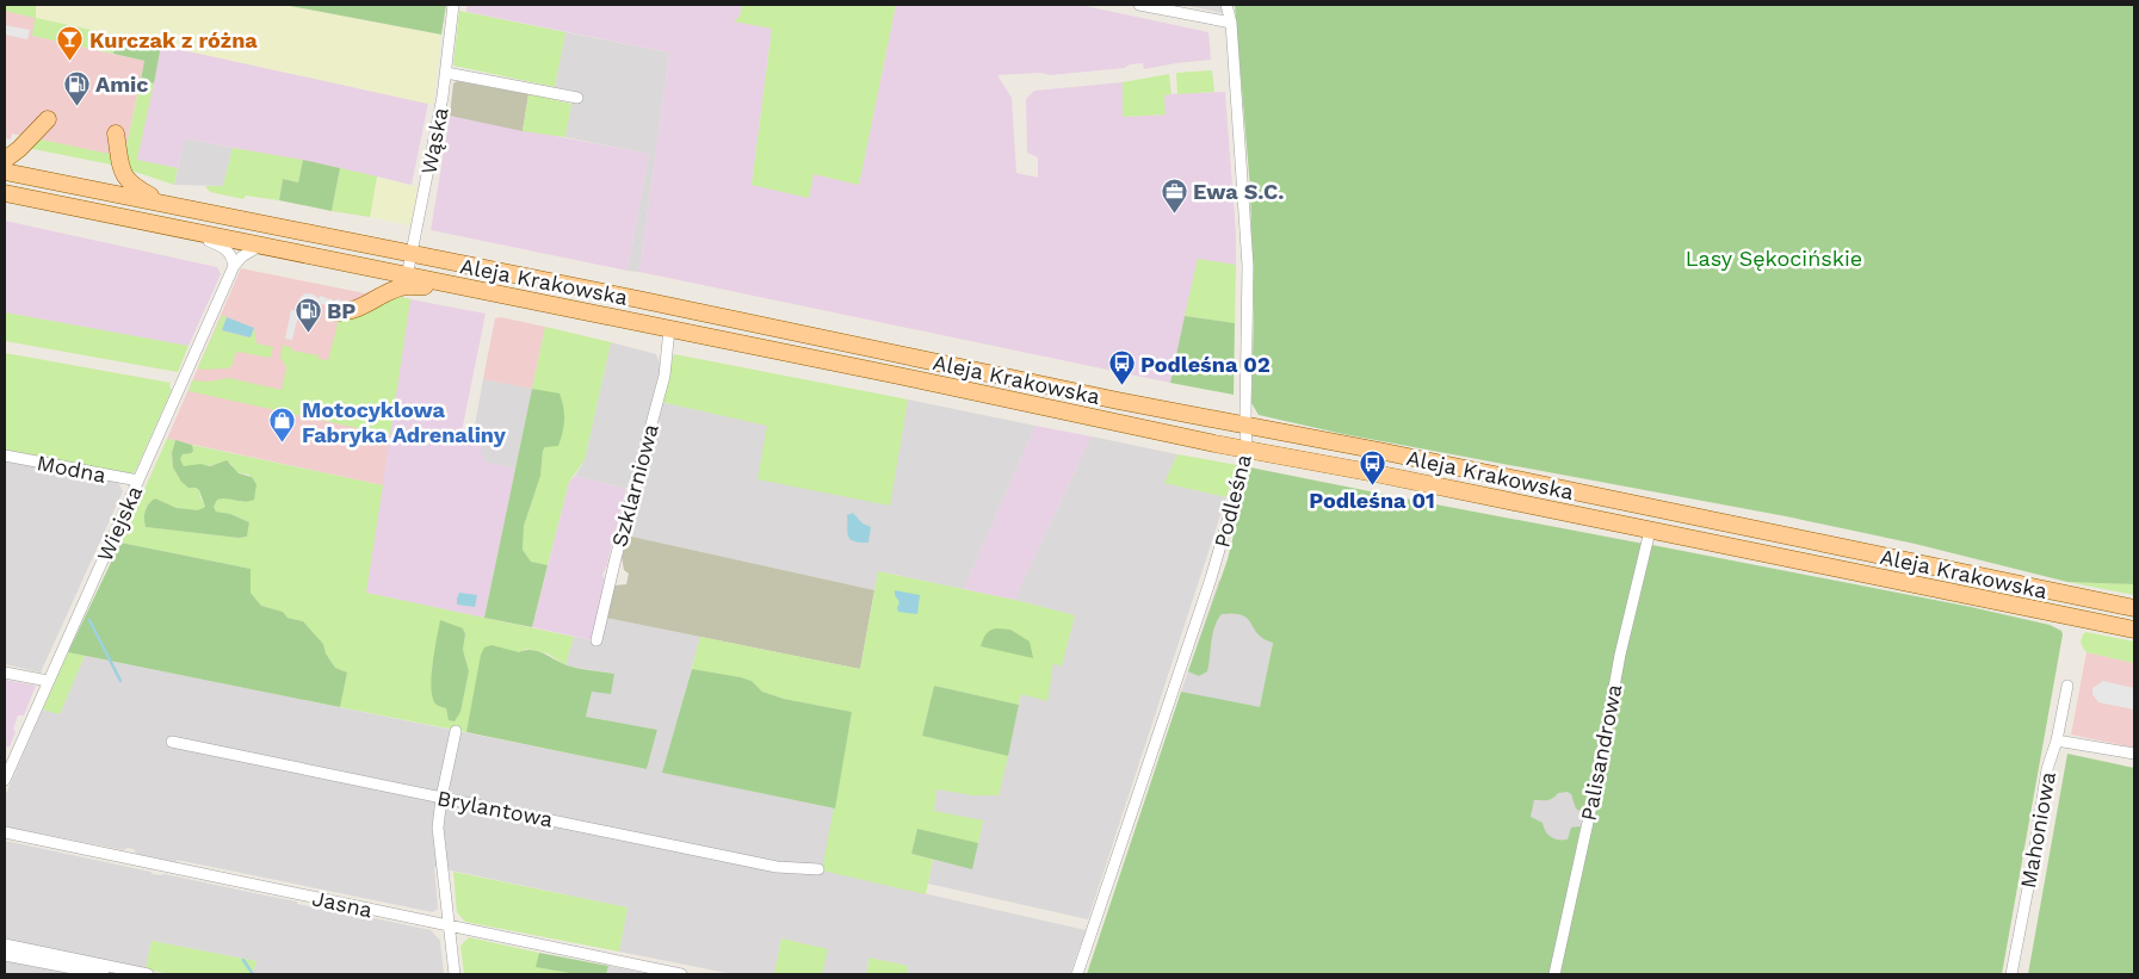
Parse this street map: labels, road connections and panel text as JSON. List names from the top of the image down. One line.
{"streets":{"main road":["Aleja Krakowska"],"street":["Wąska","Modna","Szklarniowa","Podleśna","Wiejska","Palisandrowa","Brylantowa","Mahoniowa","Jasna"]},"crossings":[["Wąska","Aleja Krakowska"],["Aleja Krakowska","Szklarniowa"],["Aleja Krakowska","Podleśna"],["Aleja Krakowska","Wiejska"],["Aleja Krakowska","Palisandrowa"],["Modna","Wiejska"]],"parks":["Lasy Sękocińskie"],"places":{"bar":["Kurczak z różna"],"fuel station":["Amic","BP"],"office":["Ewa S.C."],"bus stop":["Podleśna 02","Podleśna 01"],"shop":["Motocyklowa Fabryka Adrenaliny"]}}
